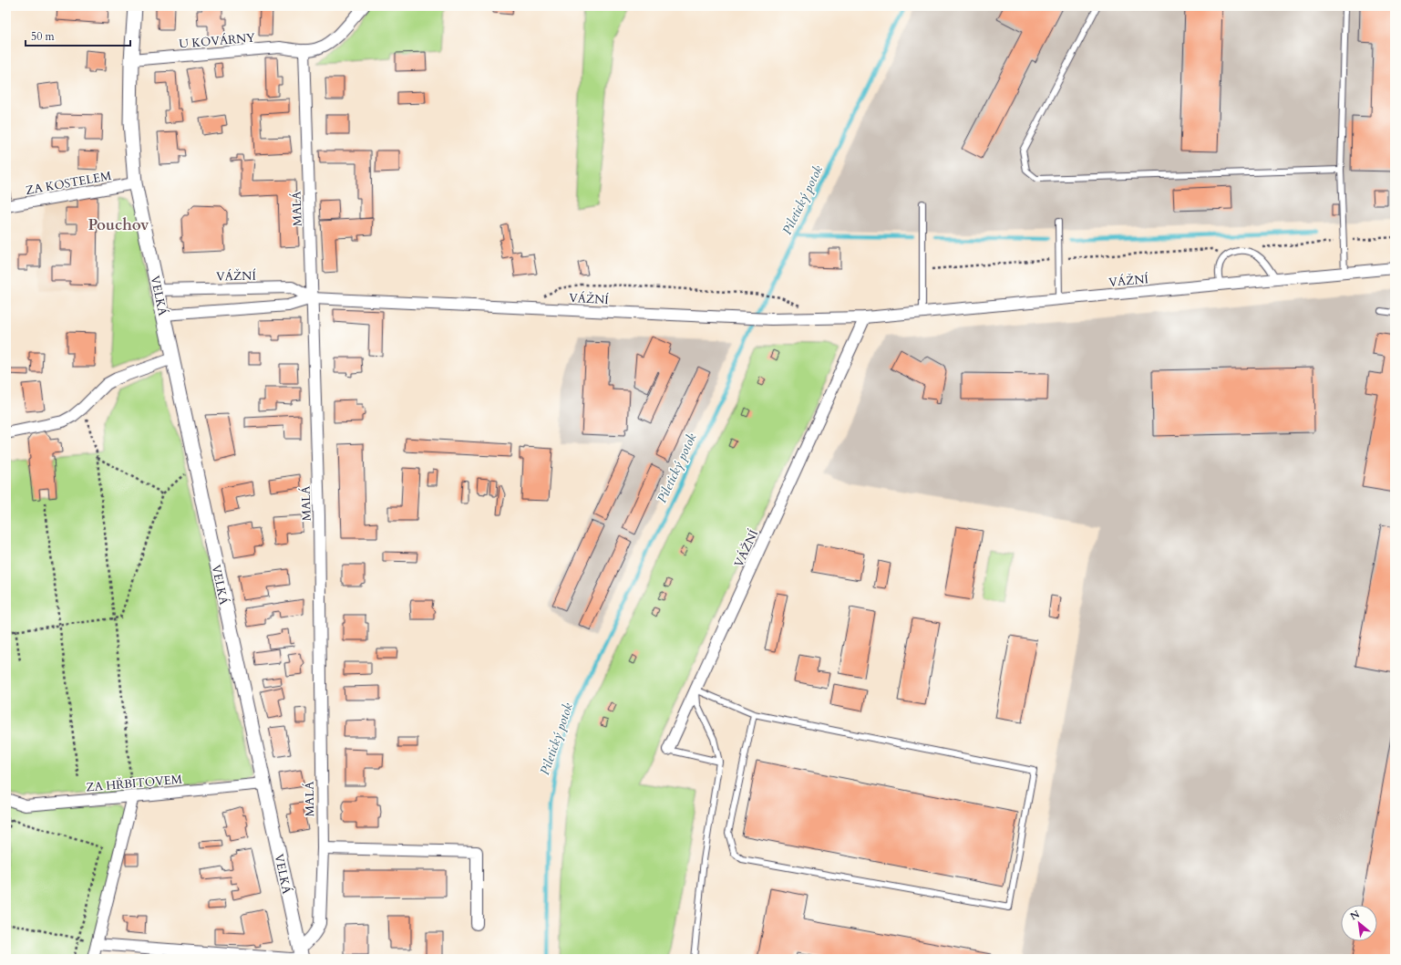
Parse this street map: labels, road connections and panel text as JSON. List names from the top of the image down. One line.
{"streets":{"street":["U KOVÁRNY","ZA KOSTELEM","MALÁ","VÁŽNÍ","VELKÁ","ZA HŘBITOVEM"]},"crossings":[["U KOVÁRNY","MALÁ"],["U KOVÁRNY","VELKÁ"],["ZA KOSTELEM","VELKÁ"],["MALÁ","VÁŽNÍ"],["MALÁ","VELKÁ"],["VÁŽNÍ","VELKÁ"],["VELKÁ","ZA HŘBITOVEM"]],"districts":["Pouchov"],"water":["Piletický potok"],"scale_bar":"50 m","north":"top left"}
